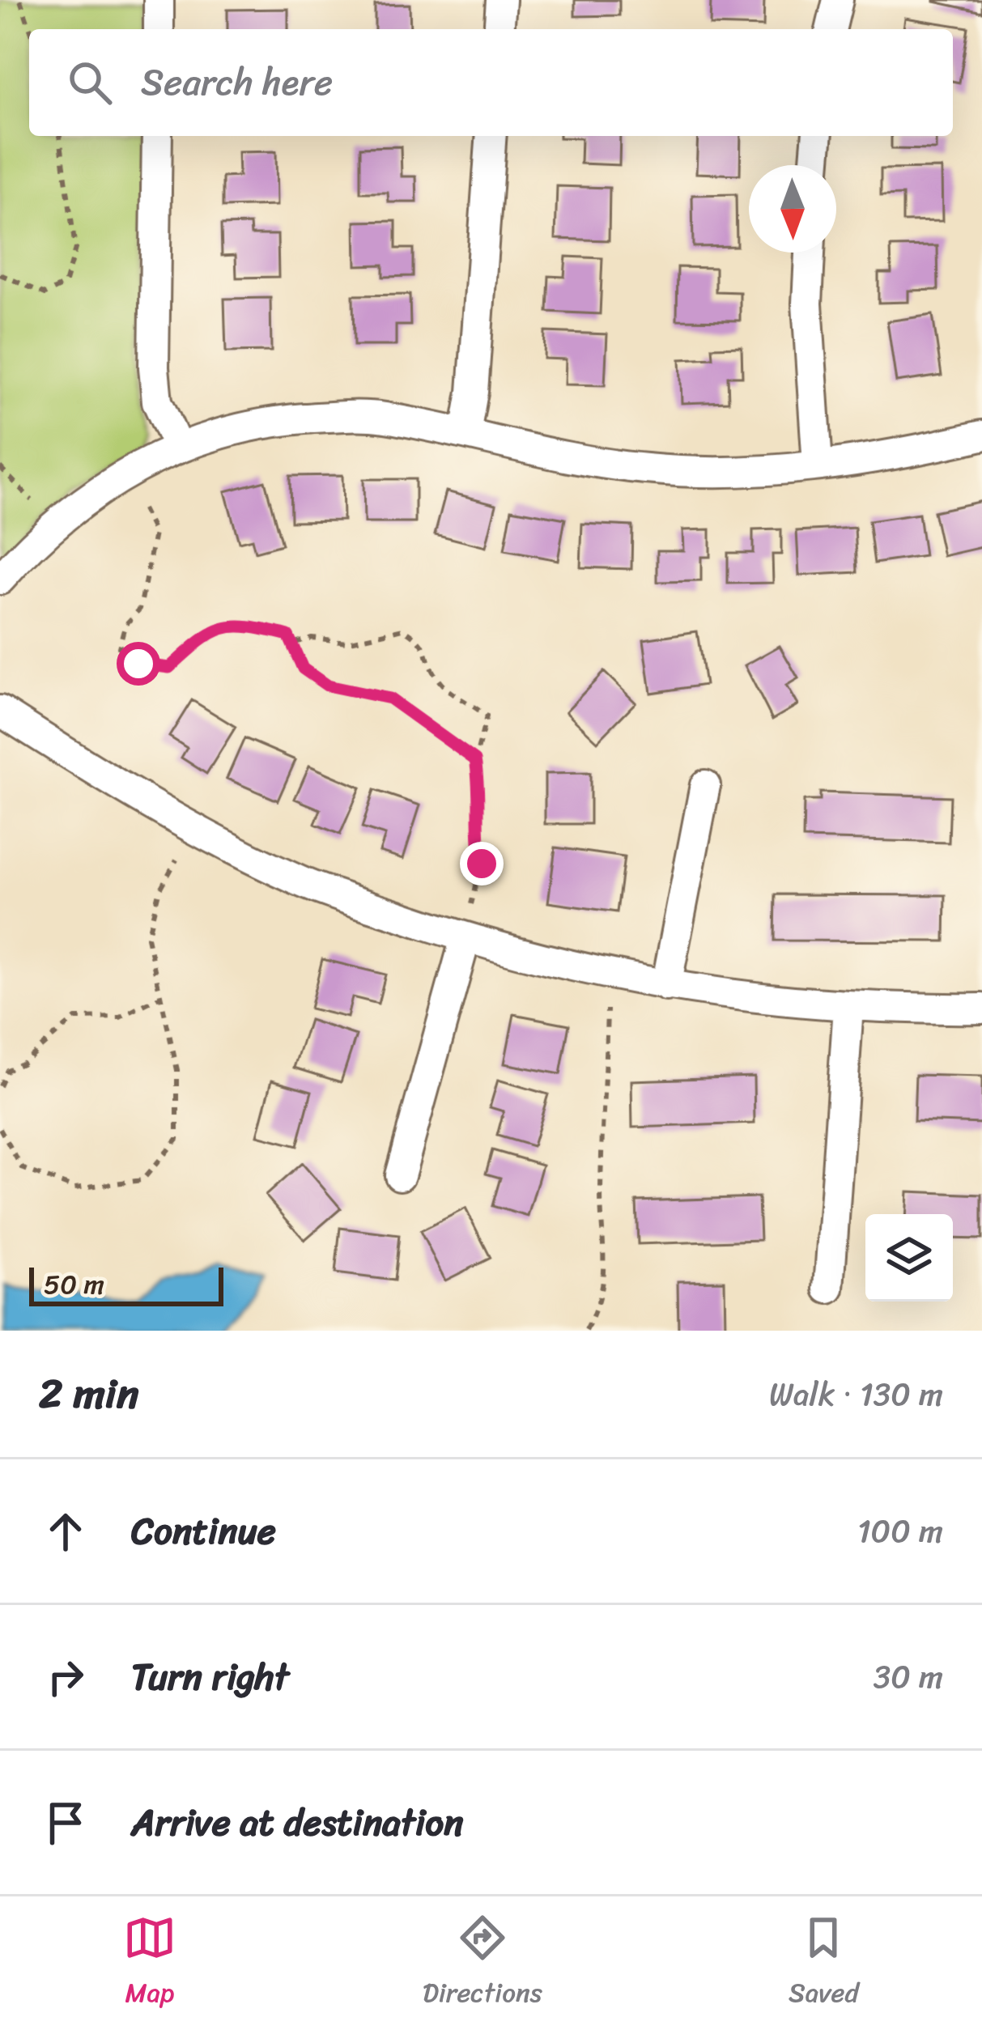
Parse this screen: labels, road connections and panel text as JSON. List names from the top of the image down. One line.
{"scale_bar":"50 m","north":"bottom","page":{"search":"Search here","scale":"50 m","heading":["2 min","Walk · 130 m"],"list":[["Continue","100 m"],["Turn right","30 m"],"Arrive at destination"],"nav":["Map","Directions","Saved"]}}
